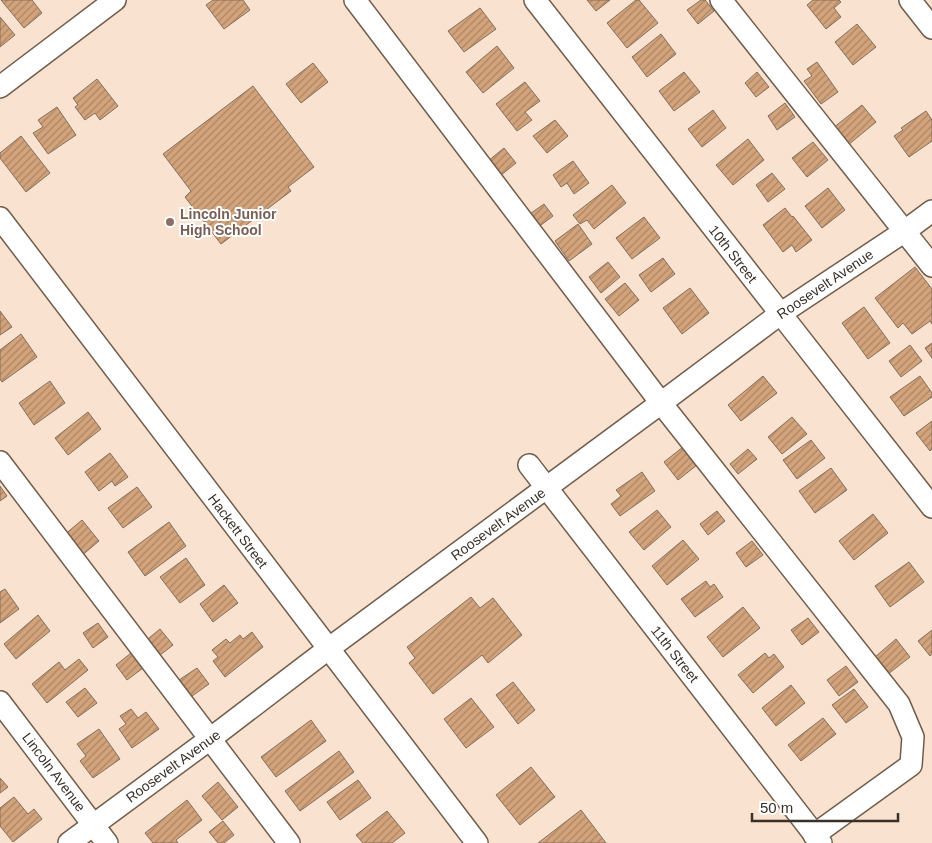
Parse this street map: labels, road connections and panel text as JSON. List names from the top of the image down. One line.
{"streets":{"street":["10th Street","Roosevelt Avenue","Hackett Street","11th Street","Lincoln Avenue"]},"crossings":[["10th Street","Roosevelt Avenue"],["Roosevelt Avenue","Hackett Street"],["Roosevelt Avenue","11th Street"],["Roosevelt Avenue","Lincoln Avenue"]],"places":["Lincoln Junior High School"],"scale_bar":"50 m"}
